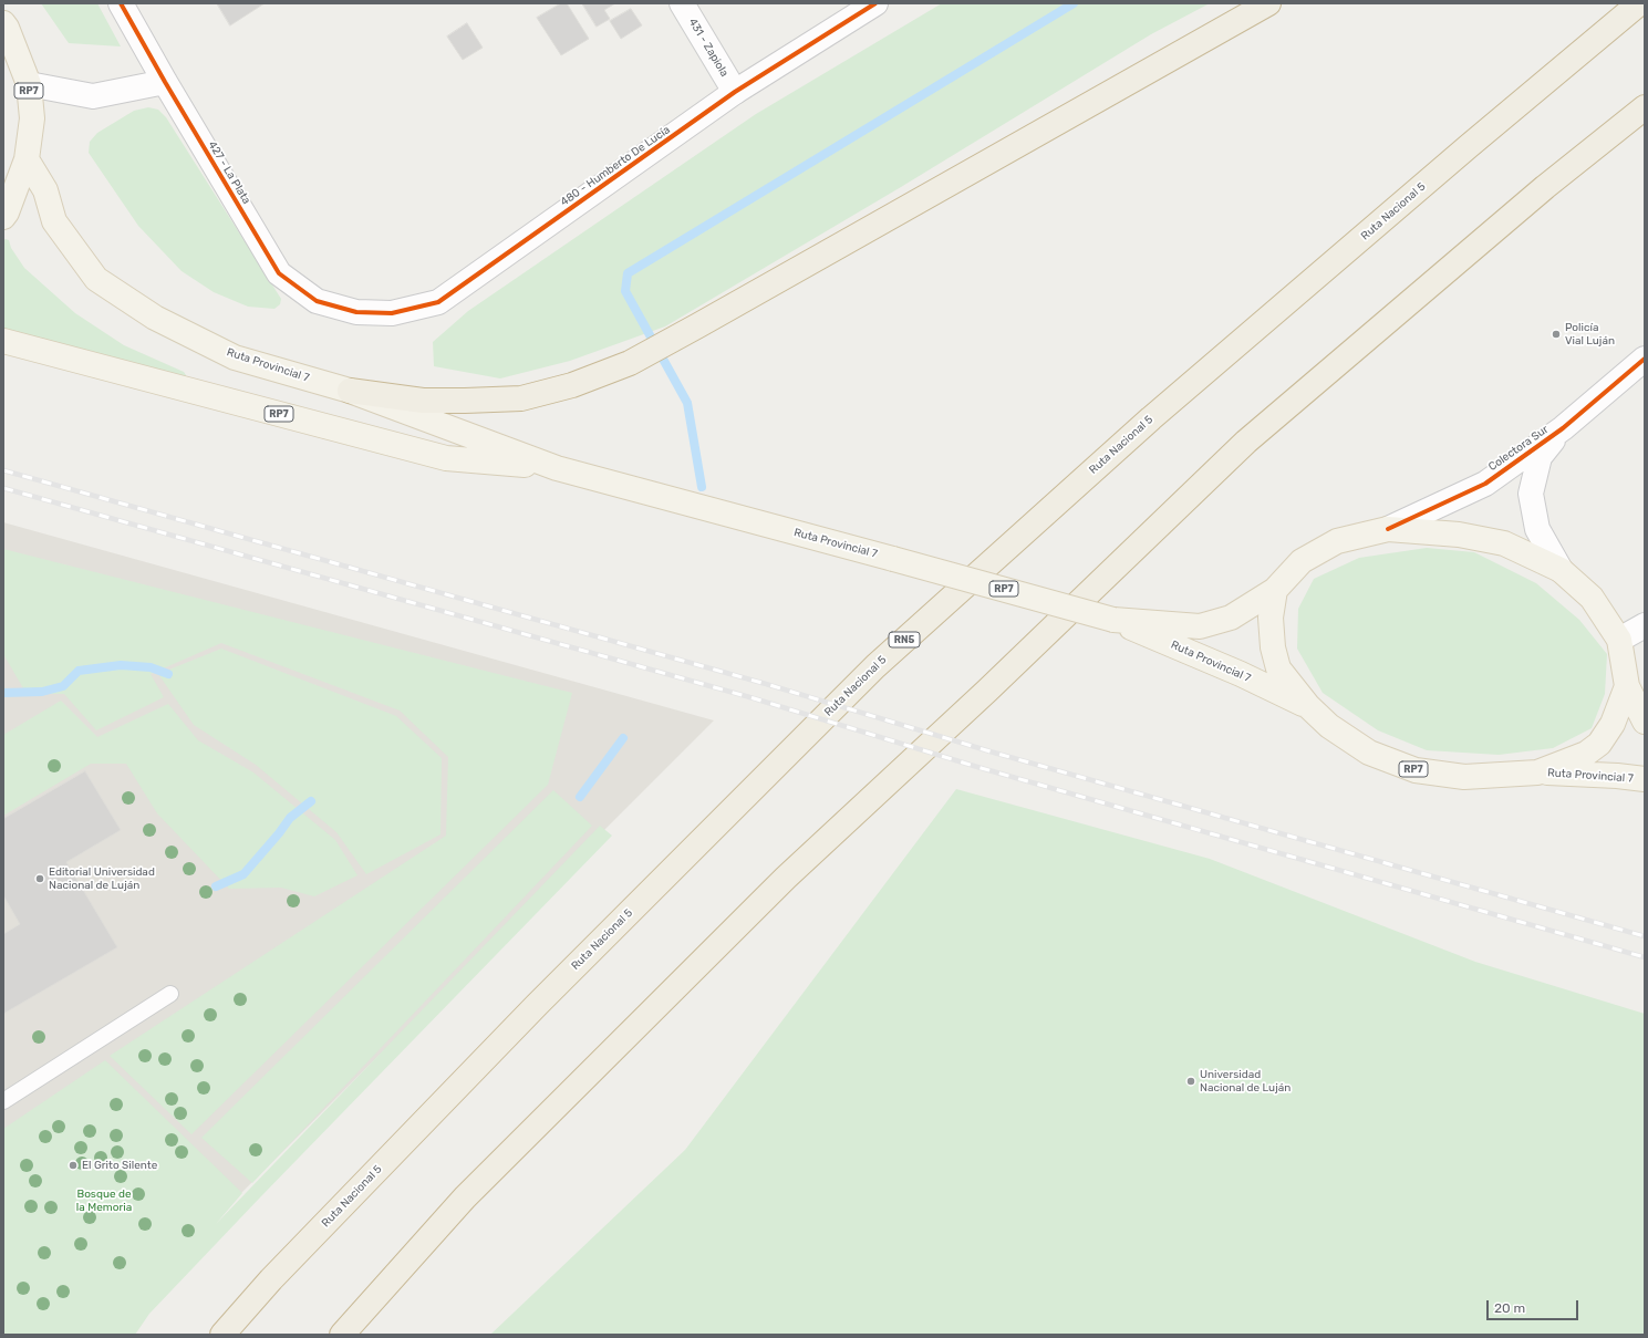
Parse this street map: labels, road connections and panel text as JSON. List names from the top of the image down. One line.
{"streets":{"highway":["Ruta Nacional 5","RN5"],"main road":["RP7","Ruta Provincial 7"],"street":["431 - Zapiola","480 - Humberto De Lucía","427 - La Plata","Colectora Sur"]},"crossings":[["431 - Zapiola","480 - Humberto De Lucía"],["RP7","Ruta Provincial 7"],["RP7","Colectora Sur"],["480 - Humberto De Lucía","427 - La Plata"]],"parks":["Bosque de la Memoria"],"places":["Policía Vial Luján","Editorial Universidad Nacional de Luján","Universidad Nacional de Luján","El Grito Silente"],"scale_bar":"20 m"}
